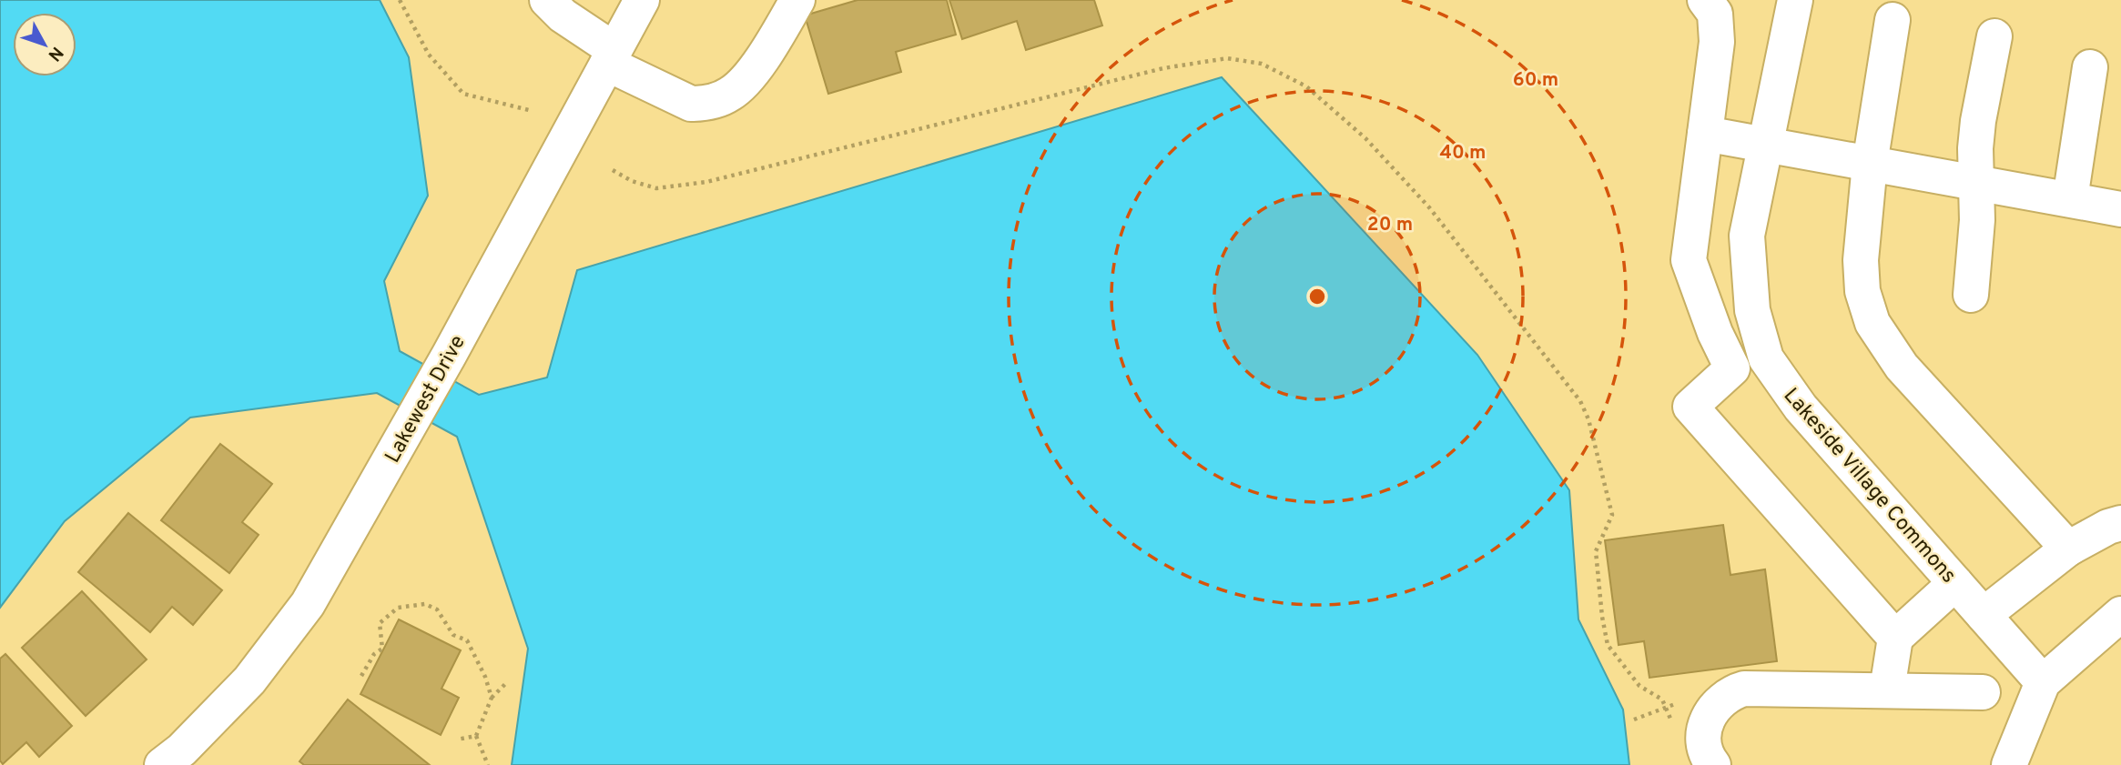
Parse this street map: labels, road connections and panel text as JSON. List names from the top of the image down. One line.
{"streets":{"street":["Lakewest Drive","Lakeside Village Commons"]},"north":"bottom right","rings":["60 m","40 m","20 m"]}
